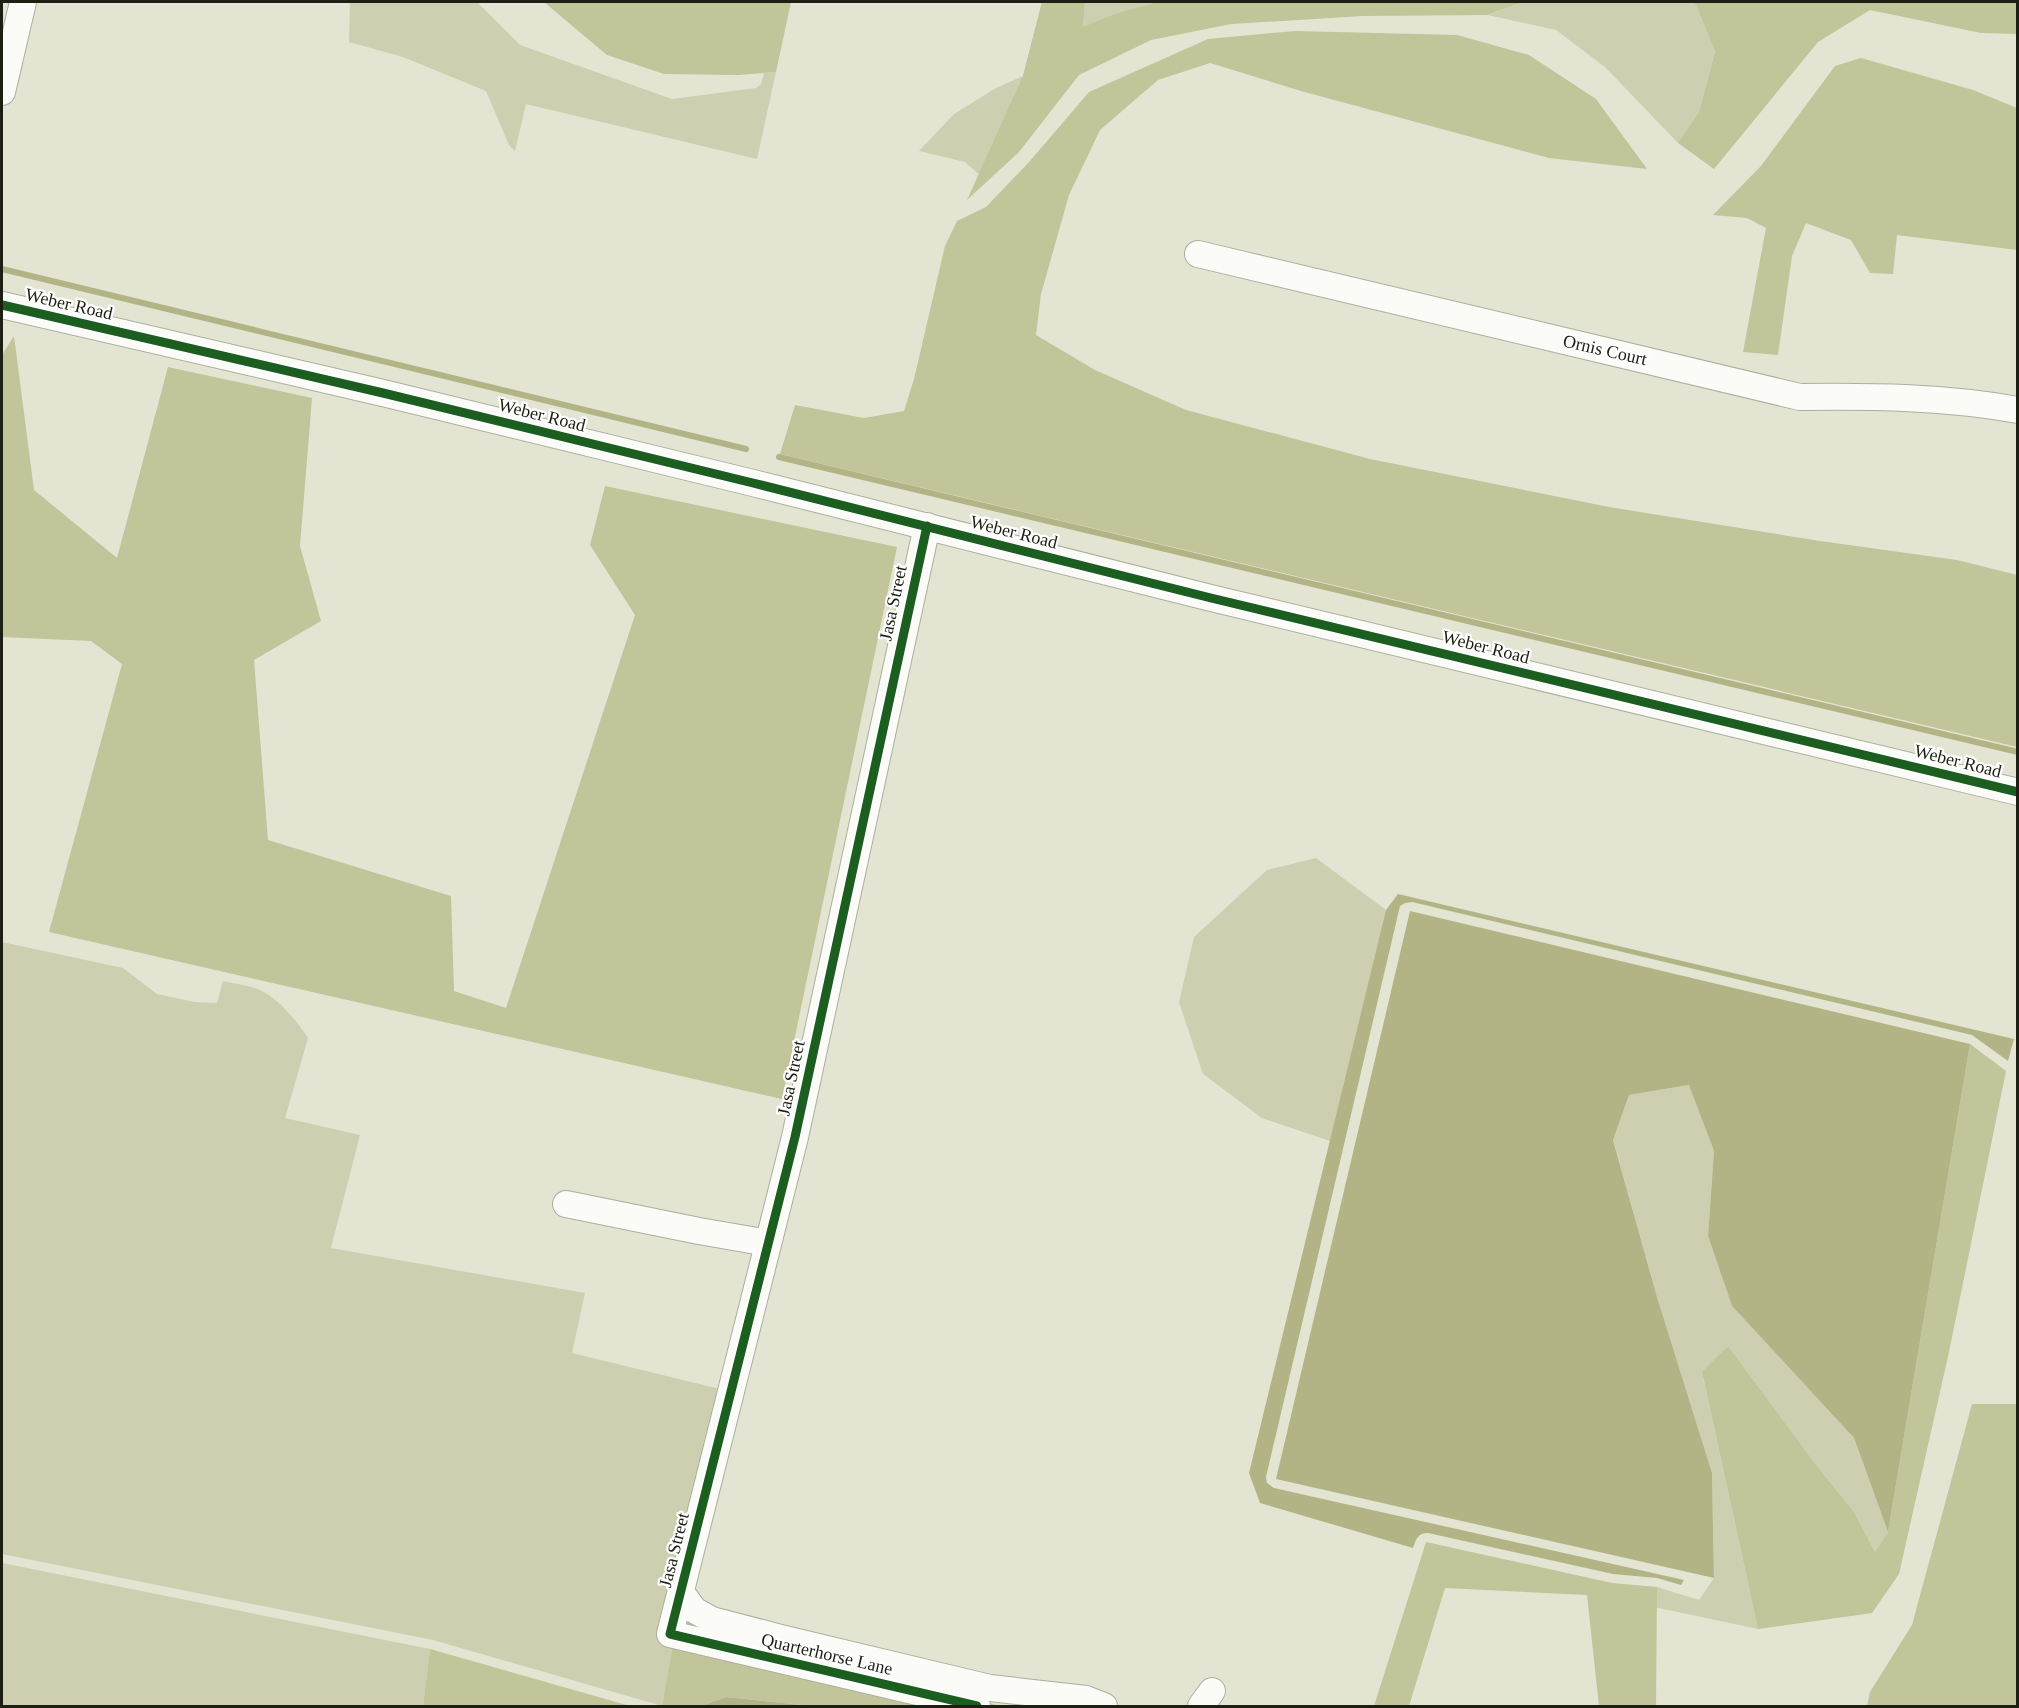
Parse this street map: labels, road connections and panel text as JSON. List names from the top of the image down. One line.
{"streets":{"street":["Weber Road","Ornis Court","Jasa Street","Quarterhorse Lane"]},"crossings":[["Weber Road","Jasa Street"],["Jasa Street","Quarterhorse Lane"]]}
